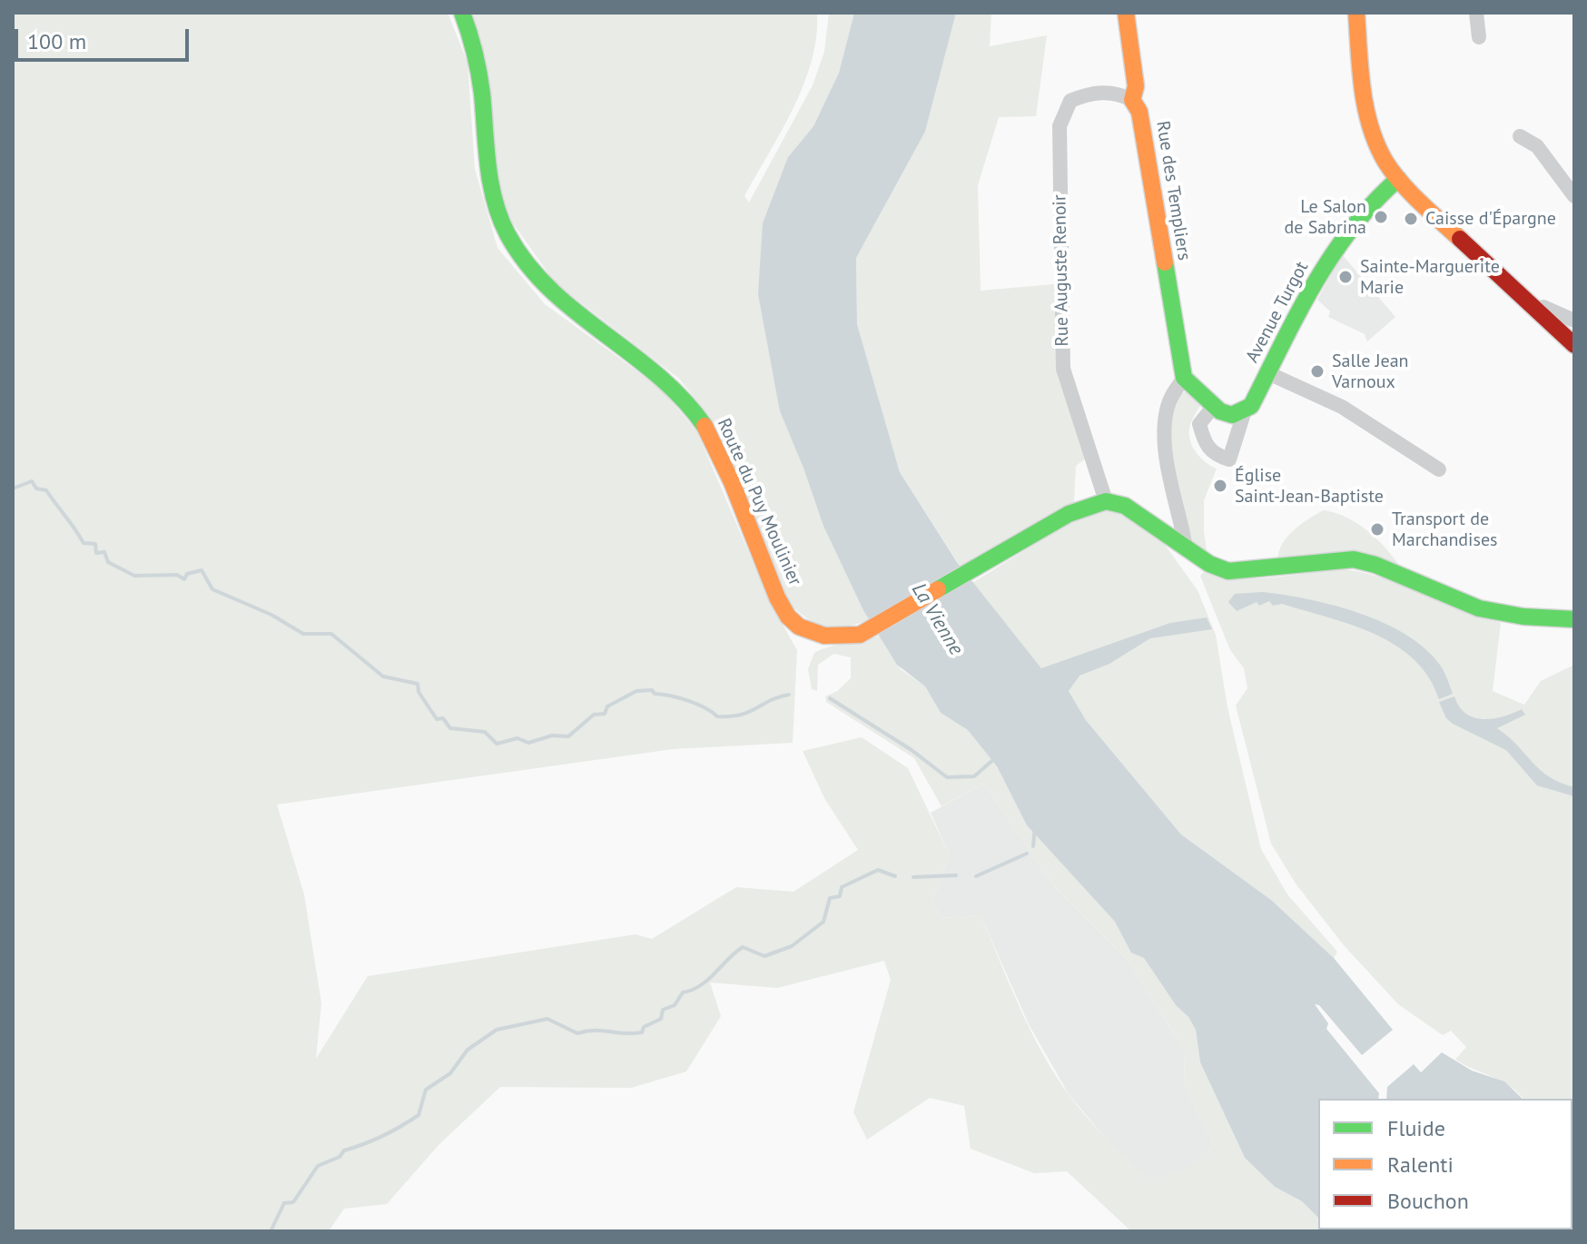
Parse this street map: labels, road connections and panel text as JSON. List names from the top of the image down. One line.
{"streets":{"main road":["Rue des Templiers","Avenue Turgot","Route du Puy Moulinier"],"street":["Rue Auguste Renoir"]},"crossings":[["Rue des Templiers","Rue Auguste Renoir"],["Rue Auguste Renoir","Route du Puy Moulinier"]],"water":["La Vienne"],"places":["Le Salon de Sabrina","Caisse d'Épargne","Sainte-Marguerite Marie","Salle Jean Varnoux","Église Saint-Jean-Baptiste","Transport de Marchandises"],"legend":["Fluide","Ralenti","Bouchon"],"scale_bar":"100 m"}
